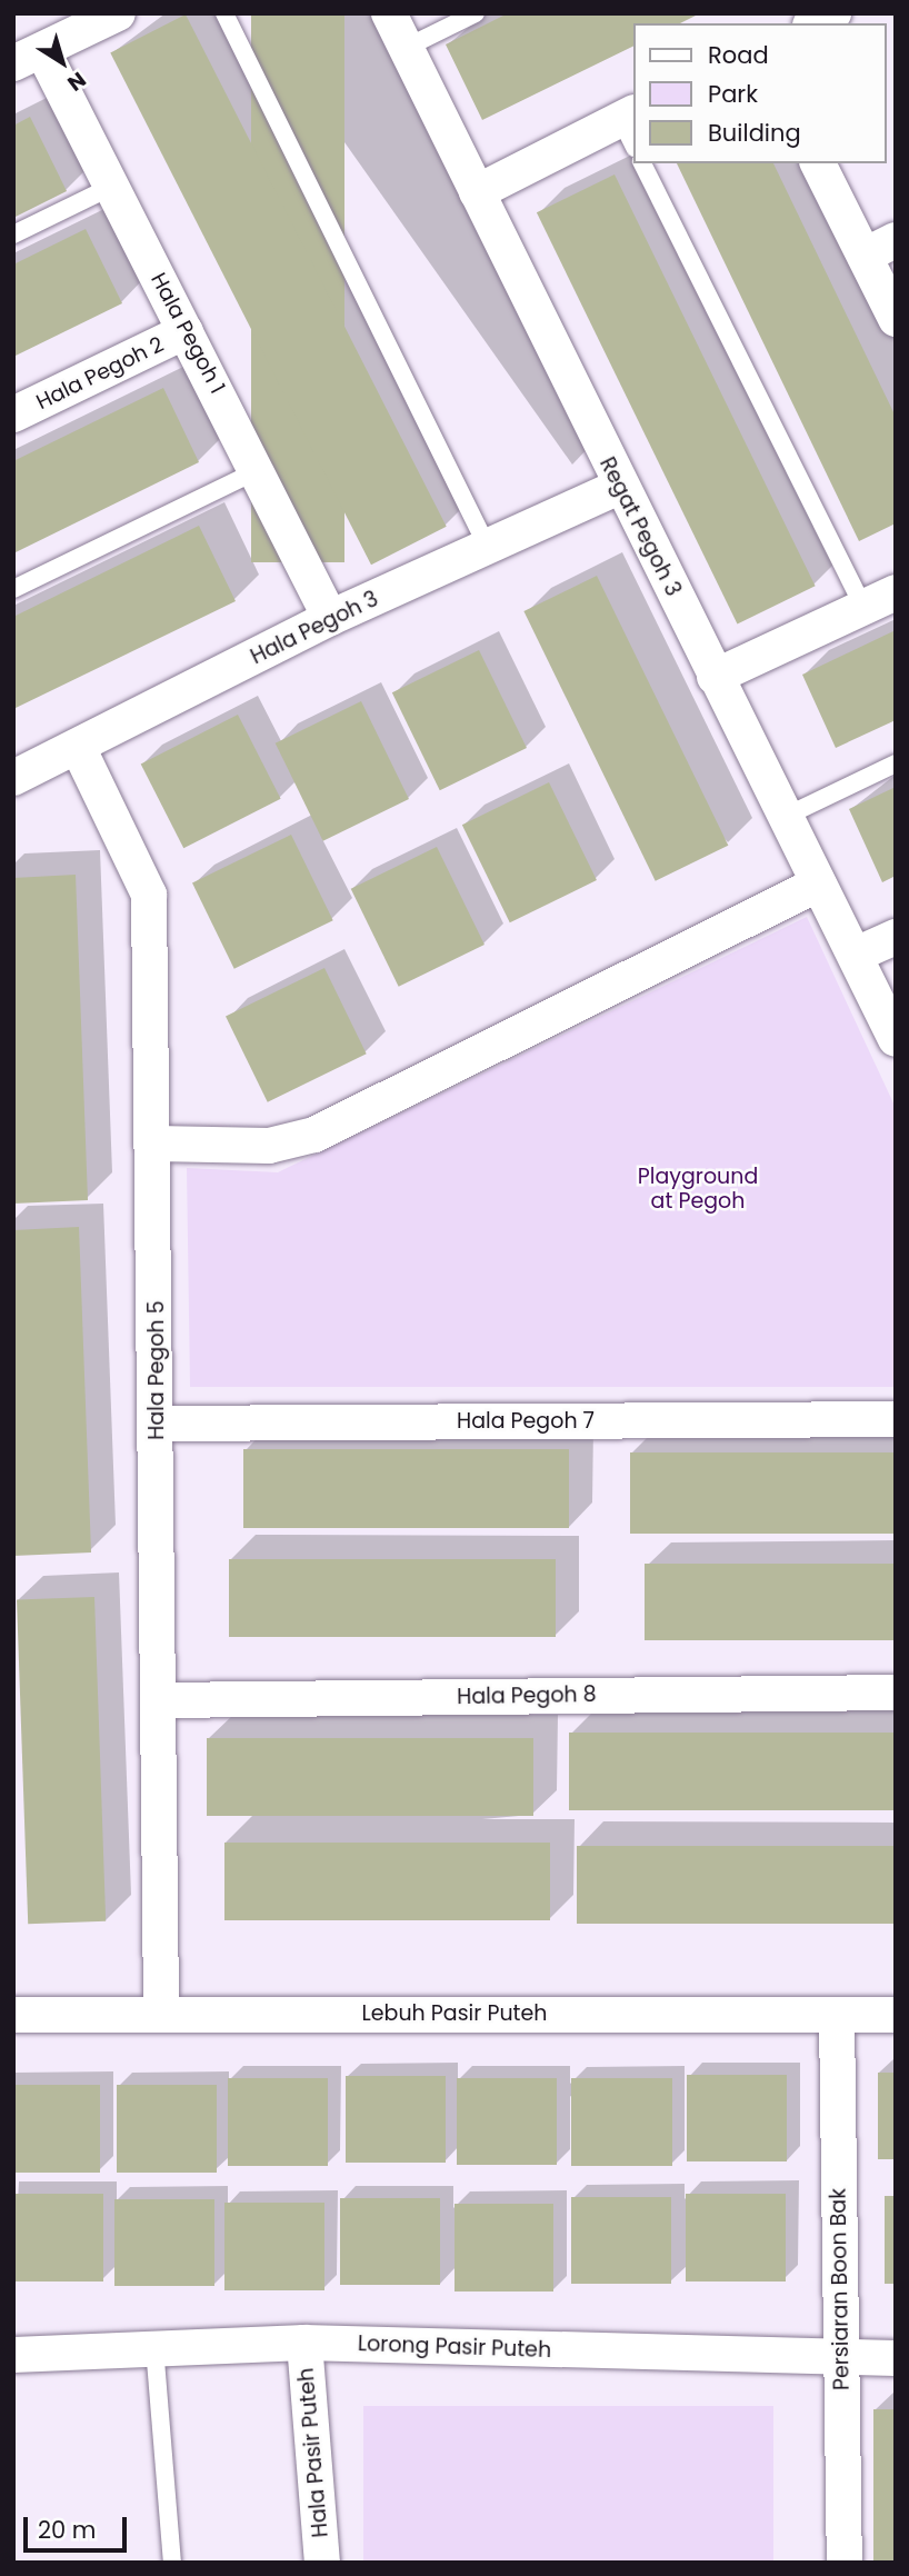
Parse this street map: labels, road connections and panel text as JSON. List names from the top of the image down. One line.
{"streets":{"street":["Hala Pegoh 1","Hala Pegoh 2","Regat Pegoh 3","Hala Pegoh 3","Hala Pegoh 5","Hala Pegoh 7","Hala Pegoh 8","Lebuh Pasir Puteh","Persiaran Boon Bak","Lorong Pasir Puteh","Hala Pasir Puteh"]},"crossings":[["Hala Pegoh 1","Hala Pegoh 2"],["Hala Pegoh 1","Hala Pegoh 3"],["Regat Pegoh 3","Hala Pegoh 3"],["Hala Pegoh 3","Hala Pegoh 5"],["Hala Pegoh 5","Hala Pegoh 7"],["Hala Pegoh 5","Hala Pegoh 8"],["Hala Pegoh 5","Lebuh Pasir Puteh"],["Lebuh Pasir Puteh","Persiaran Boon Bak"],["Persiaran Boon Bak","Lorong Pasir Puteh"],["Lorong Pasir Puteh","Hala Pasir Puteh"]],"parks":["Playground at Pegoh"],"legend":["Road","Park","Building"],"scale_bar":"20 m","north":"bottom right"}
